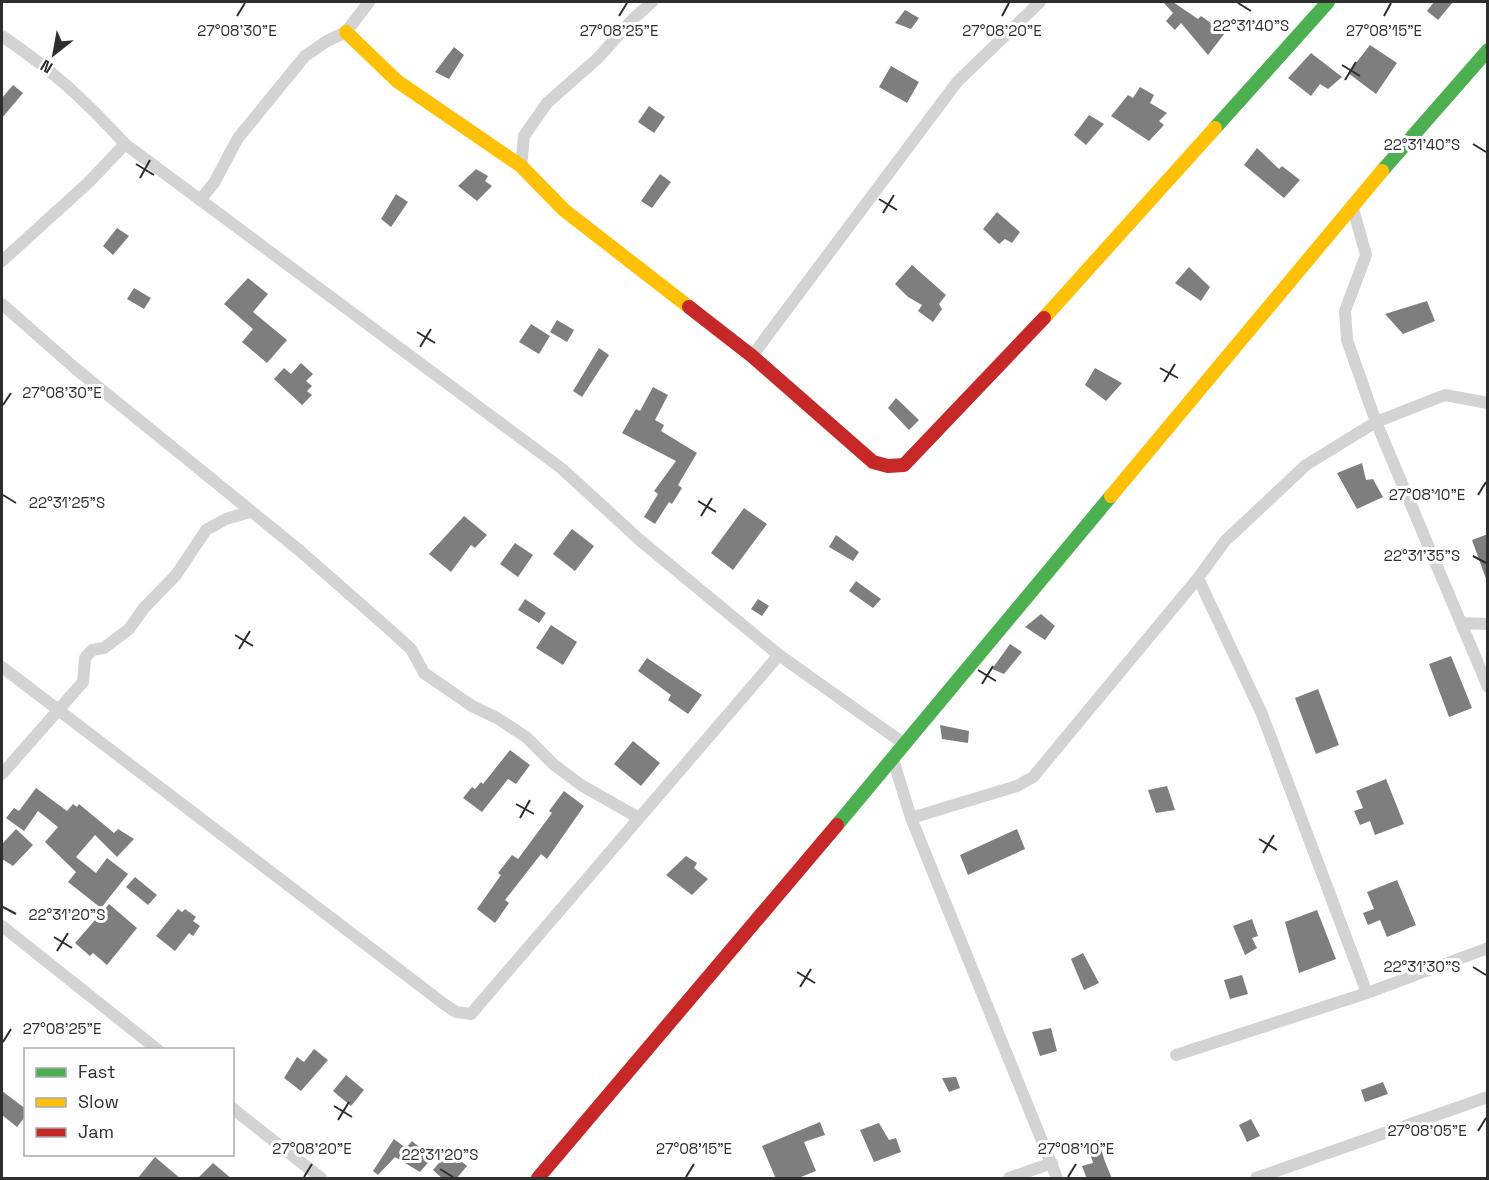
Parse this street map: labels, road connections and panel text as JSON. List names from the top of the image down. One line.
{"legend":["Fast","Slow","Jam"],"north":"bottom left","coordinates":["22°31'40\"S","27°08'25\"E","27°08'30\"E","27°08'20\"E","27°08'15\"E","27°08'10\"E","22°31'25\"S","22°31'35\"S","22°31'20\"S","22°31'30\"S","27°08'05\"E"]}
